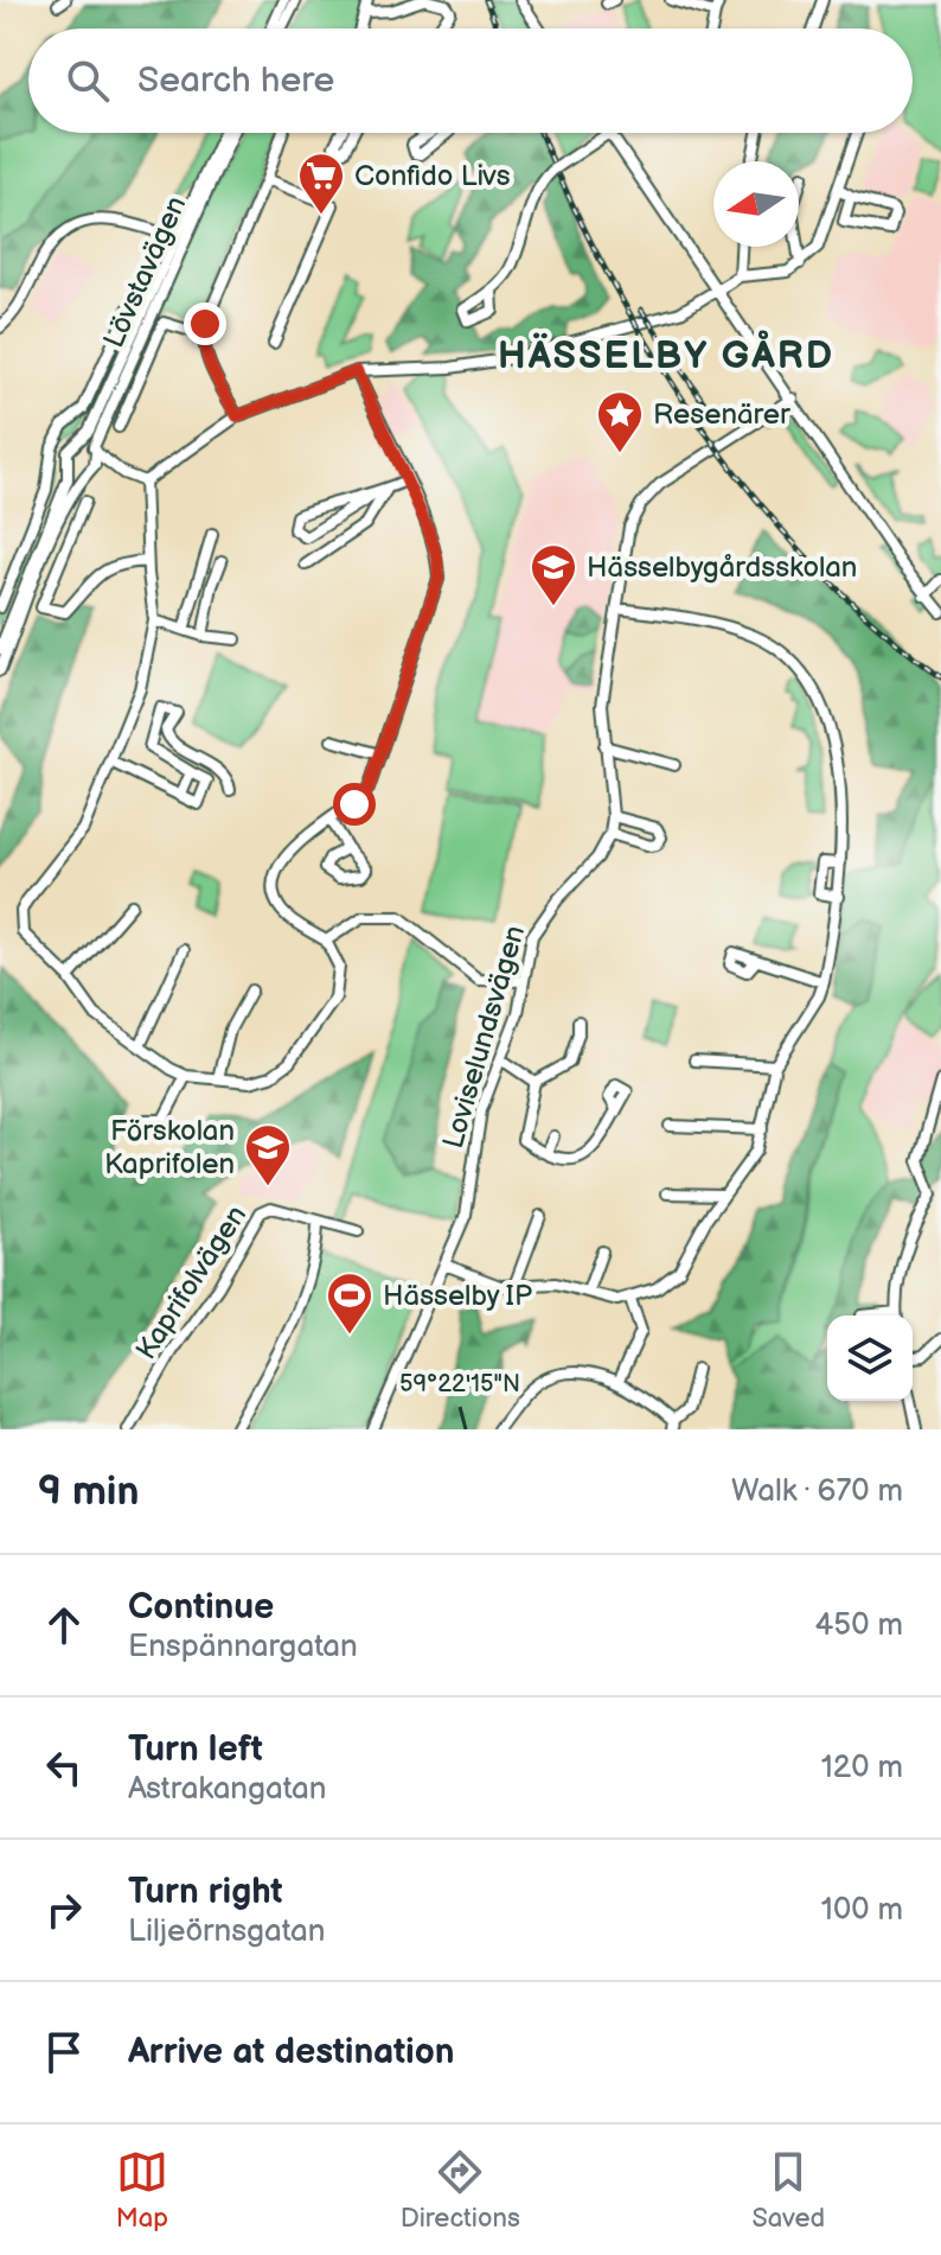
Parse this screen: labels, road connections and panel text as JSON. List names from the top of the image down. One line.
{"streets":{"street":["Lövstavägen","Loviselundsvägen","Kaprifolvägen"]},"districts":["HÄSSELBY GÅRD"],"places":{"supermarket":["Confido Livs"],"place":["Resenärer"],"school or university":["Hässelbygårdsskolan","Förskolan Kaprifolen"],"sports":["Hässelby IP"]},"north":"left","page":{"search":"Search here","heading":["9 min","Walk · 670 m"],"list":[["Continue","Enspännargatan","450 m"],["Turn left","Astrakangatan","120 m"],["Turn right","Liljeörnsgatan","100 m"],"Arrive at destination"],"nav":["Map","Directions","Saved"]},"coordinates":["59°22'15\"N"]}
